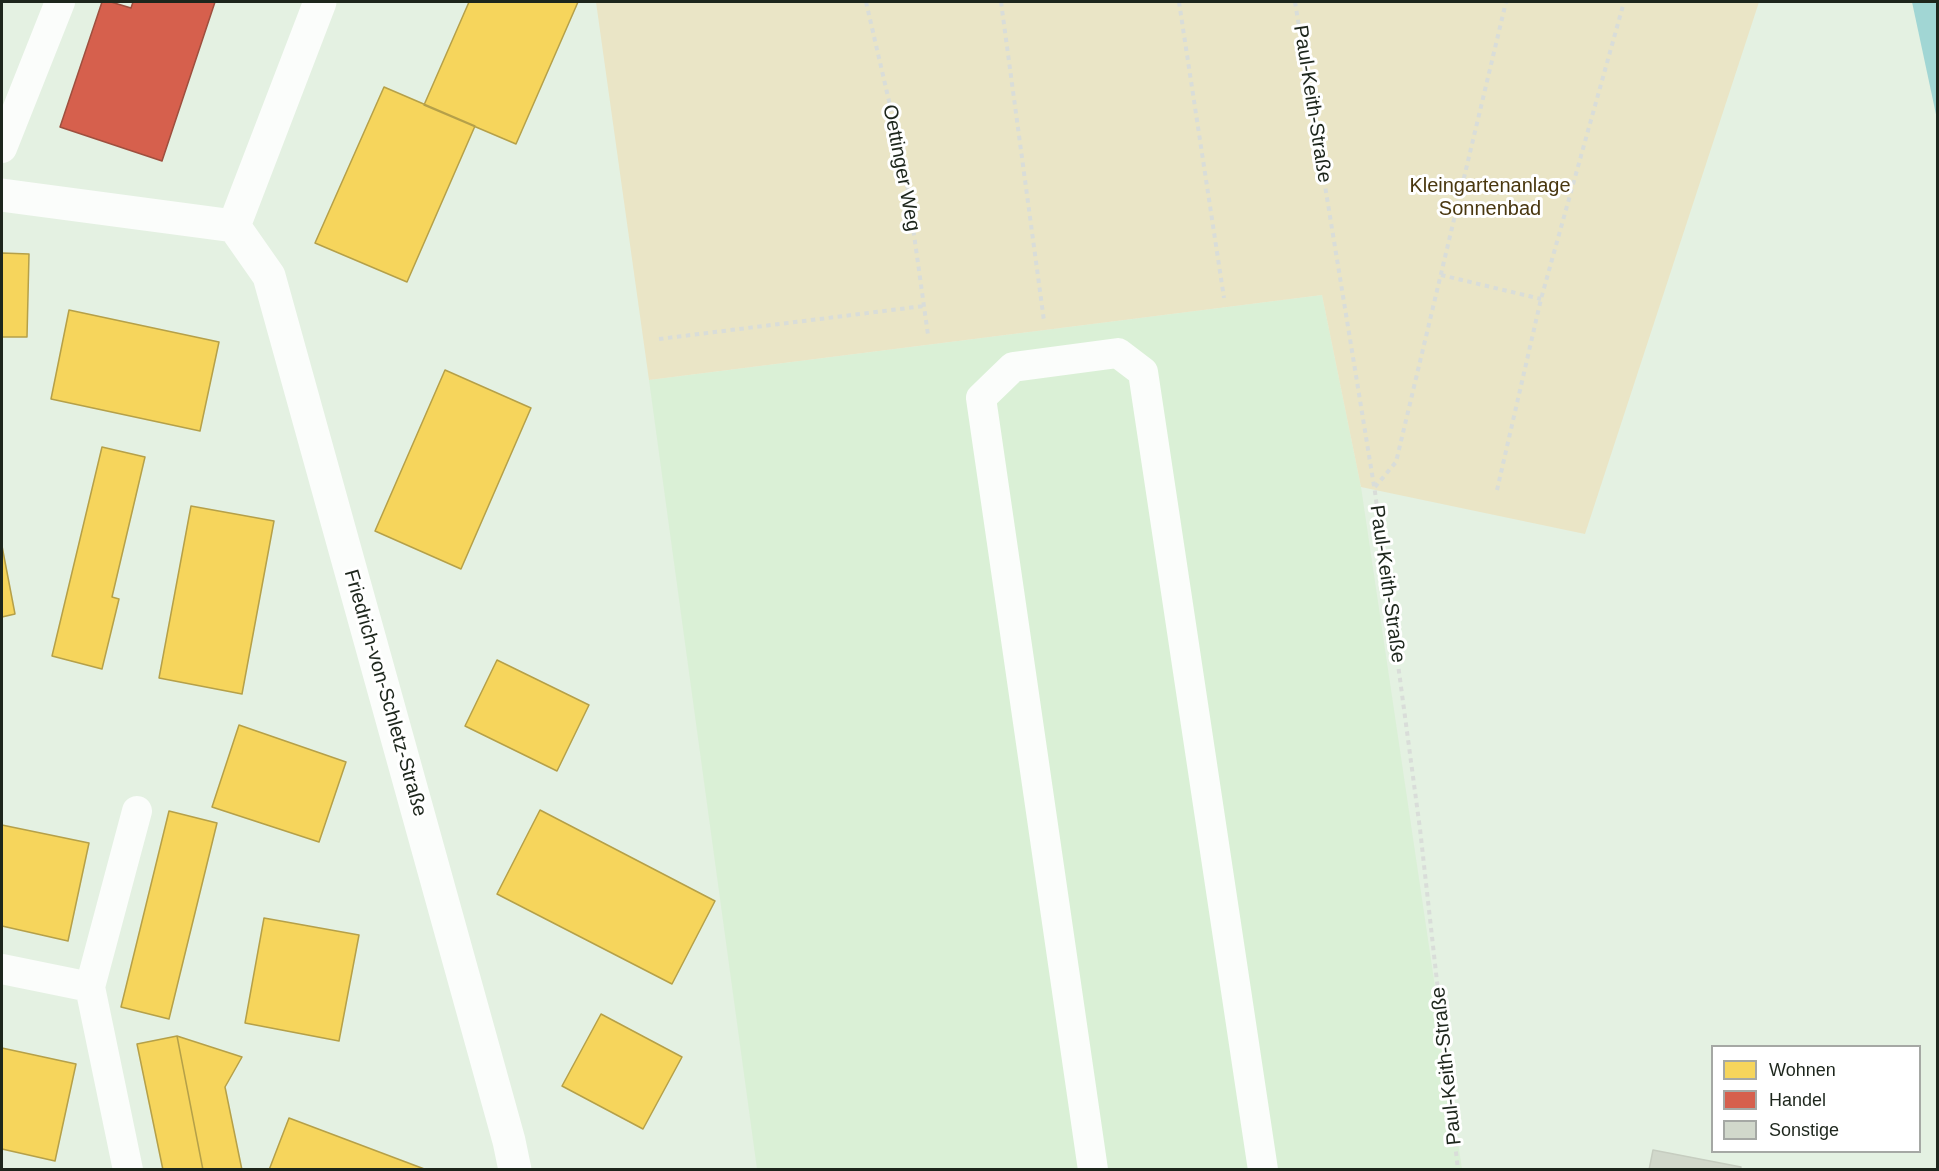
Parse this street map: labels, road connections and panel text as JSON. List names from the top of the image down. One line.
{"streets":{"street":["Friedrich-von-Schletz-Straße"],"path":["Paul-Keith-Straße","Oettinger Weg"]},"parks":["Kleingartenanlage Sonnenbad"],"legend":["Wohnen","Handel","Sonstige"]}
